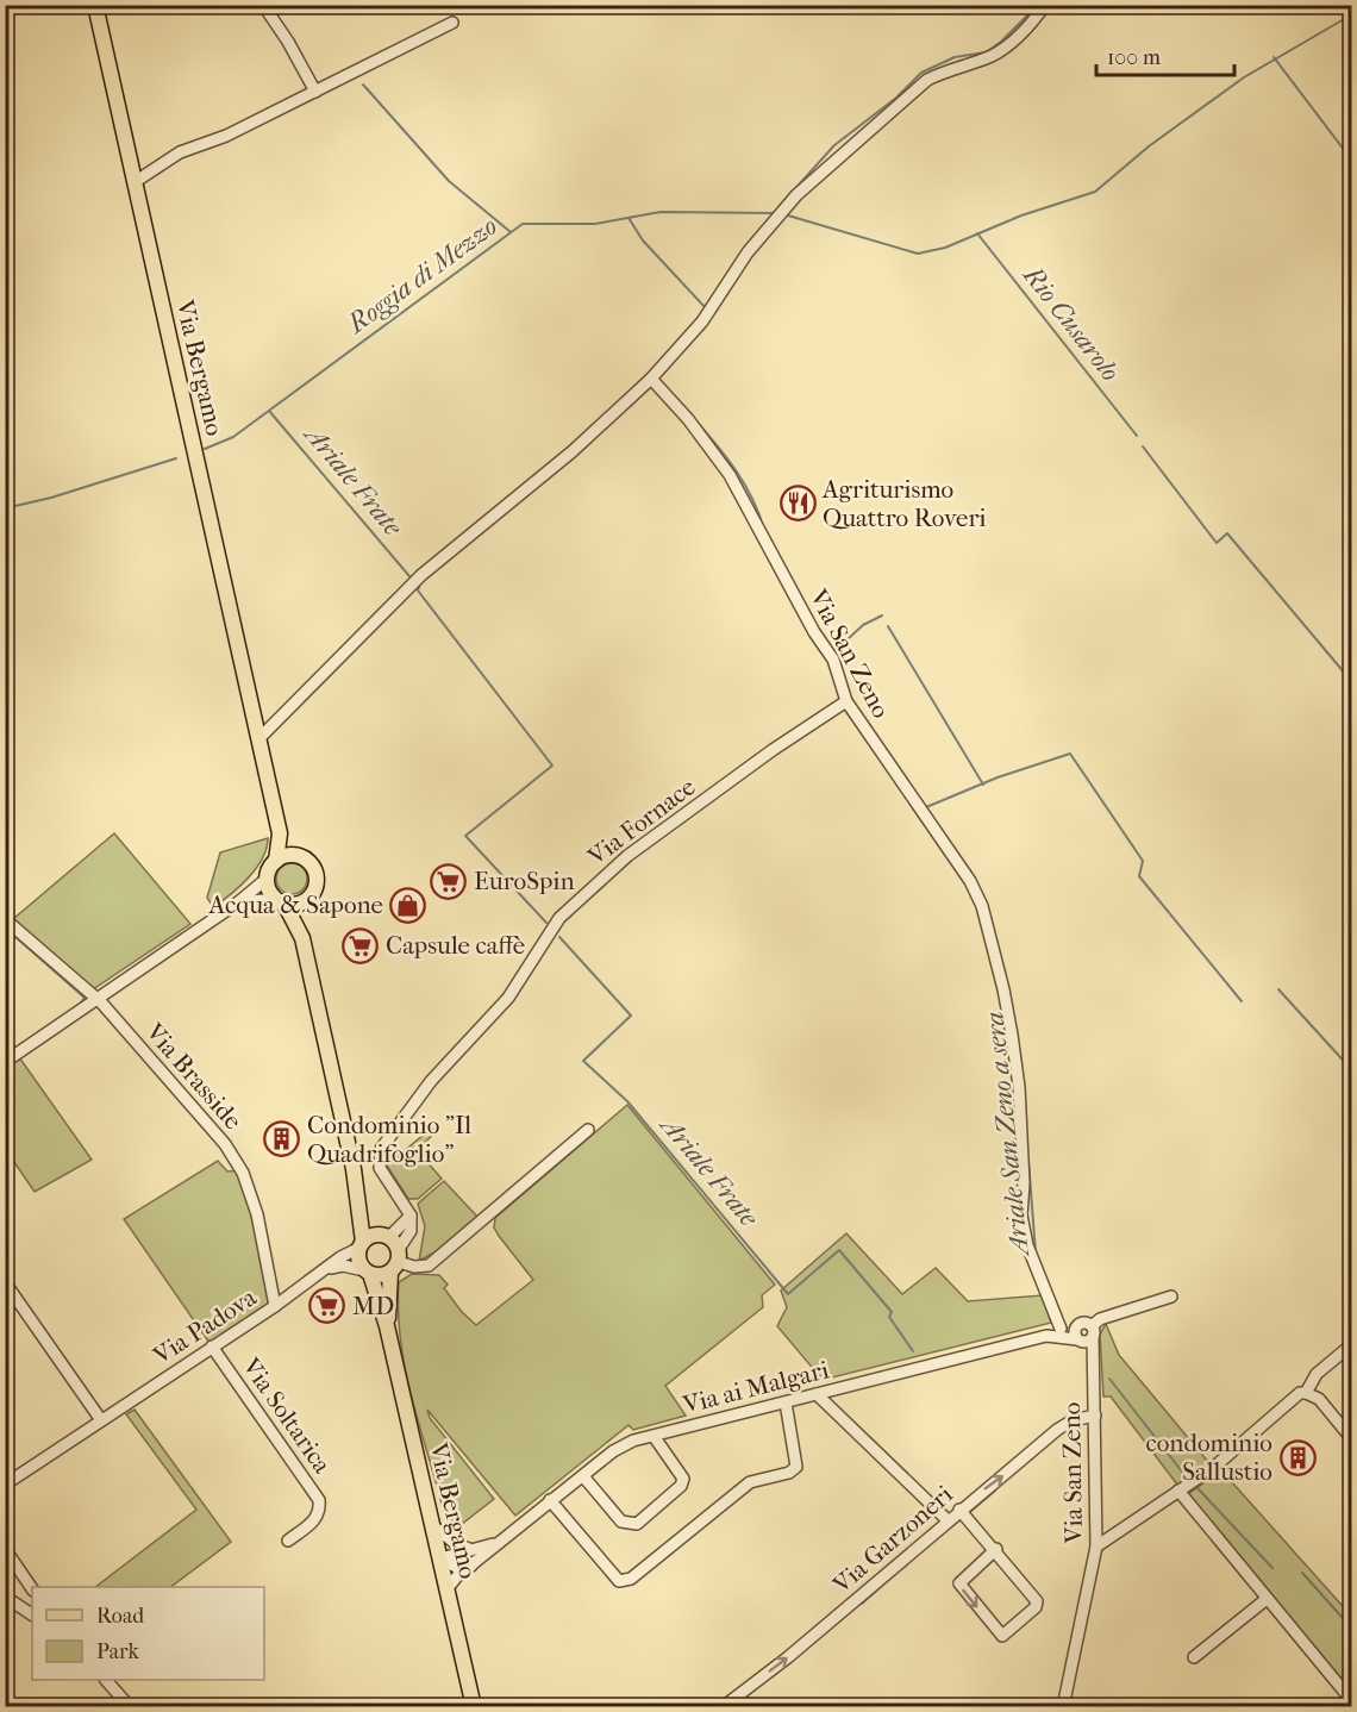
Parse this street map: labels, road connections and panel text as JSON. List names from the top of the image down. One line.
{"streets":{"main road":["Via Bergamo"],"street":["Via San Zeno","Via Fornace","Via Brasside","Via Padova","Via ai Malgari","Via Soltarica","Via Garzoneri"]},"crossings":[["Via Bergamo","Via Fornace"],["Via Bergamo","Via Padova"],["Via Bergamo","Via ai Malgari"],["Via San Zeno","Via Fornace"],["Via San Zeno","Via Garzoneri"],["Via Brasside","Via Padova"],["Via Padova","Via Soltarica"]],"one_way":["Via Garzoneri"],"water":["Roggia di Mezzo","Rio Cusarolo","Ariale Frate","Ariale San Zeno a sera"],"places":{"restaurant":["Agriturismo Quattro Roveri"],"supermarket":["EuroSpin","Capsule caffè","MD"],"shop":["Acqua & Sapone"],"building":["Condominio \"Il Quadrifoglio\"","condominio Sallustio"]},"legend":["Road","Park"],"scale_bar":"100 m"}
